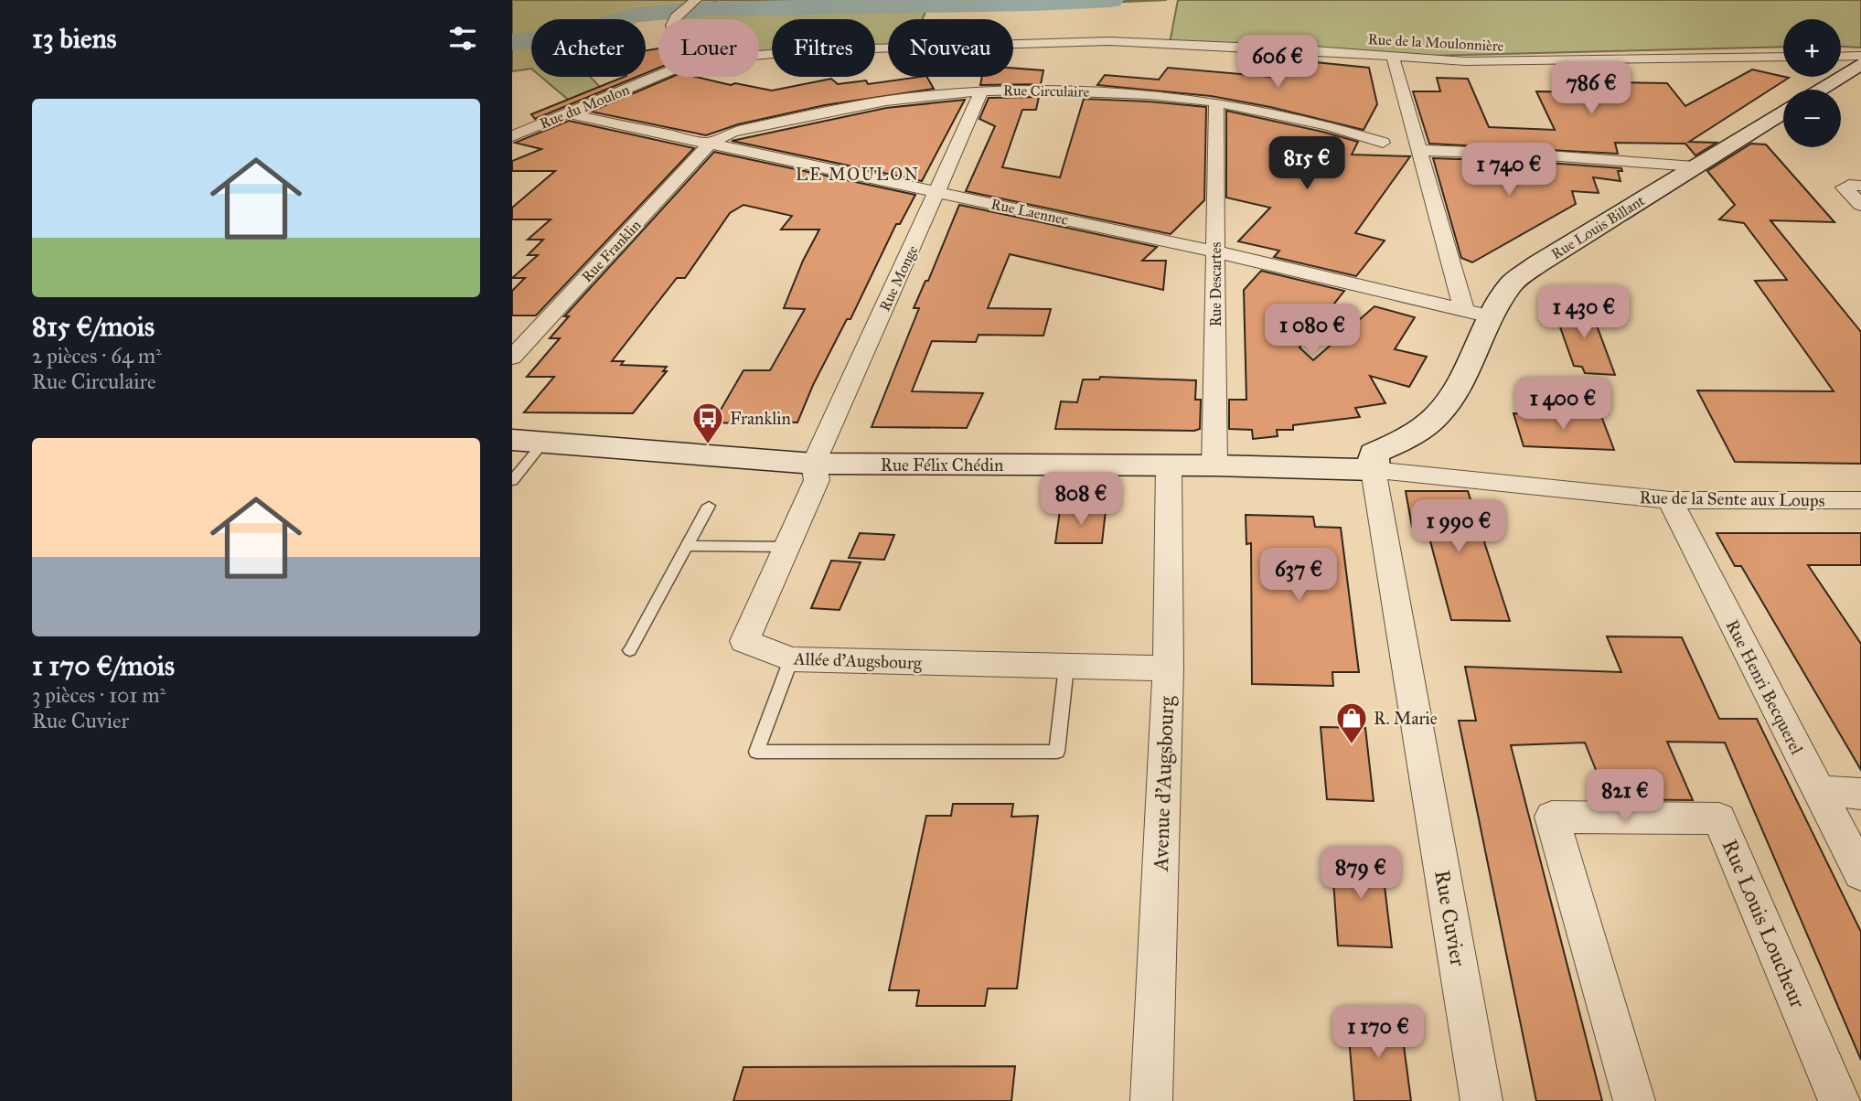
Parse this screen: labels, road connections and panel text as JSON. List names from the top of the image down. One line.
{"streets":{"street":["Rue de la Moulonnière","Rue Circulaire","Rue du Moulon","Rue Laennec","Rue Louis Billant","Rue Franklin","Rue Monge","Rue Descartes","Rue Félix Chédin","Rue de la Sente aux Loups","Allée d'Augsbourg","Rue Henri Becquerel","Avenue d'Augsbourg","Rue Cuvier","Rue Louis Loucheur"]},"crossings":[["Rue Circulaire","Rue Laennec"],["Rue Circulaire","Rue Franklin"],["Rue Circulaire","Rue Monge"],["Rue Circulaire","Rue Descartes"],["Rue du Moulon","Rue Laennec"],["Rue Laennec","Rue Louis Billant"],["Rue Laennec","Rue Franklin"],["Rue Laennec","Rue Monge"],["Rue Laennec","Rue Descartes"],["Rue Louis Billant","Rue Félix Chédin"],["Rue Louis Billant","Rue de la Sente aux Loups"],["Rue Louis Billant","Rue Cuvier"],["Rue Monge","Rue Félix Chédin"],["Rue Monge","Allée d'Augsbourg"],["Rue Descartes","Rue Félix Chédin"],["Rue Félix Chédin","Rue de la Sente aux Loups"],["Rue Félix Chédin","Allée d'Augsbourg"],["Rue Félix Chédin","Avenue d'Augsbourg"],["Rue Félix Chédin","Rue Cuvier"],["Rue de la Sente aux Loups","Rue Henri Becquerel"],["Rue de la Sente aux Loups","Rue Cuvier"],["Allée d'Augsbourg","Avenue d'Augsbourg"]],"districts":["LE MOULON"],"places":{"bus stop":["Franklin"],"shop":["R. Marie"]},"page":{"heading":"13 biens","map_buttons":["+","−"],"chip":["Acheter","Louer","Filtres","Nouveau"],"price":["606 €","786 €","815 €","1 740 €","1 430 €","1 080 €","1 400 €","808 €","1 990 €","637 €","821 €","879 €","1 170 €"],"list":[{"name":"815 €/mois","note":"2 pièces · 64 m² · Rue Circulaire"},{"name":"1 170 €/mois","note":"3 pièces · 101 m² · Rue Cuvier"}]}}
